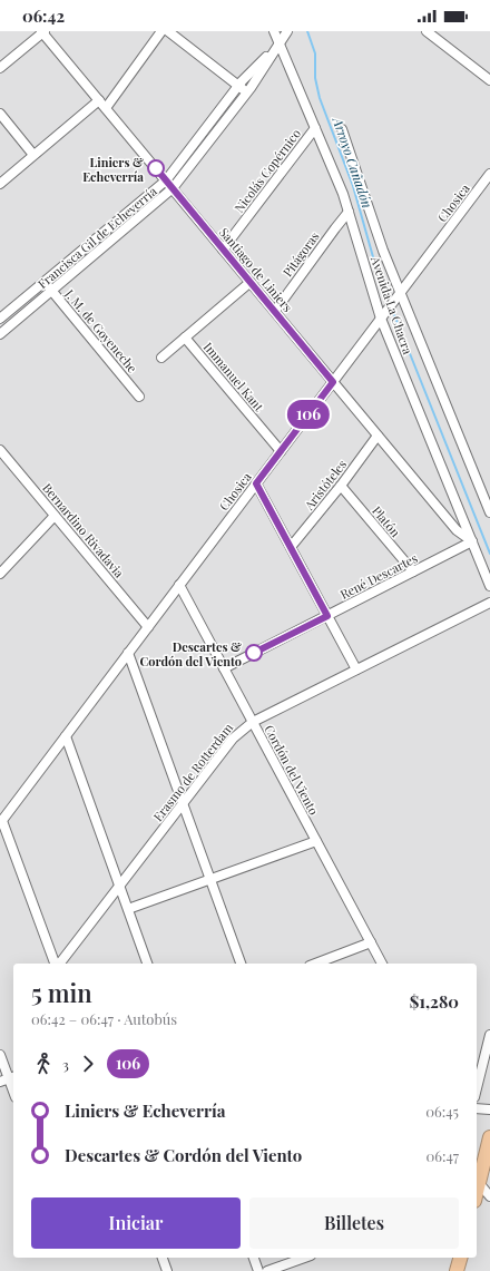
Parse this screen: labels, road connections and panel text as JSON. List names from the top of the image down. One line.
{"streets":{"street":["Nicolás Copérnico","Chosica","Francisca Gil de Echeverría","Pitágoras","Santiago de Liniers","Avenida La Chacra","J. M. de Goyeneche","Immanuel Kant","Aristóteles","Platón","Bernardino Rivadavia","René Descartes","Cordón del Viento","Erasmo de Rotterdam"]},"crossings":[["Nicolás Copérnico","Santiago de Liniers"],["Nicolás Copérnico","Avenida La Chacra"],["Chosica","Santiago de Liniers"],["Chosica","Avenida La Chacra"],["Chosica","Immanuel Kant"],["Chosica","Bernardino Rivadavia"],["Chosica","Cordón del Viento"],["Francisca Gil de Echeverría","Santiago de Liniers"],["Francisca Gil de Echeverría","Avenida La Chacra"],["Francisca Gil de Echeverría","J. M. de Goyeneche"],["Pitágoras","Santiago de Liniers"],["Pitágoras","Avenida La Chacra"],["Santiago de Liniers","Avenida La Chacra"],["Santiago de Liniers","Aristóteles"],["Santiago de Liniers","René Descartes"],["Avenida La Chacra","René Descartes"],["Aristóteles","Platón"],["Platón","René Descartes"],["René Descartes","Cordón del Viento"],["Cordón del Viento","Erasmo de Rotterdam"]],"water":["Arroyo Cañadón"],"places":["Liniers & Echeverría","Descartes & Cordón del Viento"],"lines":["bus line 106"],"page":{"status":"06:42","on_map":"106","heading":["5 min","06:42 – 06:47 · Autobús","$1,280"],"legs":["3","106"],"list":[{"name":"Liniers & Echeverría","value":"06:45"},{"name":"Descartes & Cordón del Viento","value":"06:47"}],"buttons":["Iniciar","Billetes"]}}
